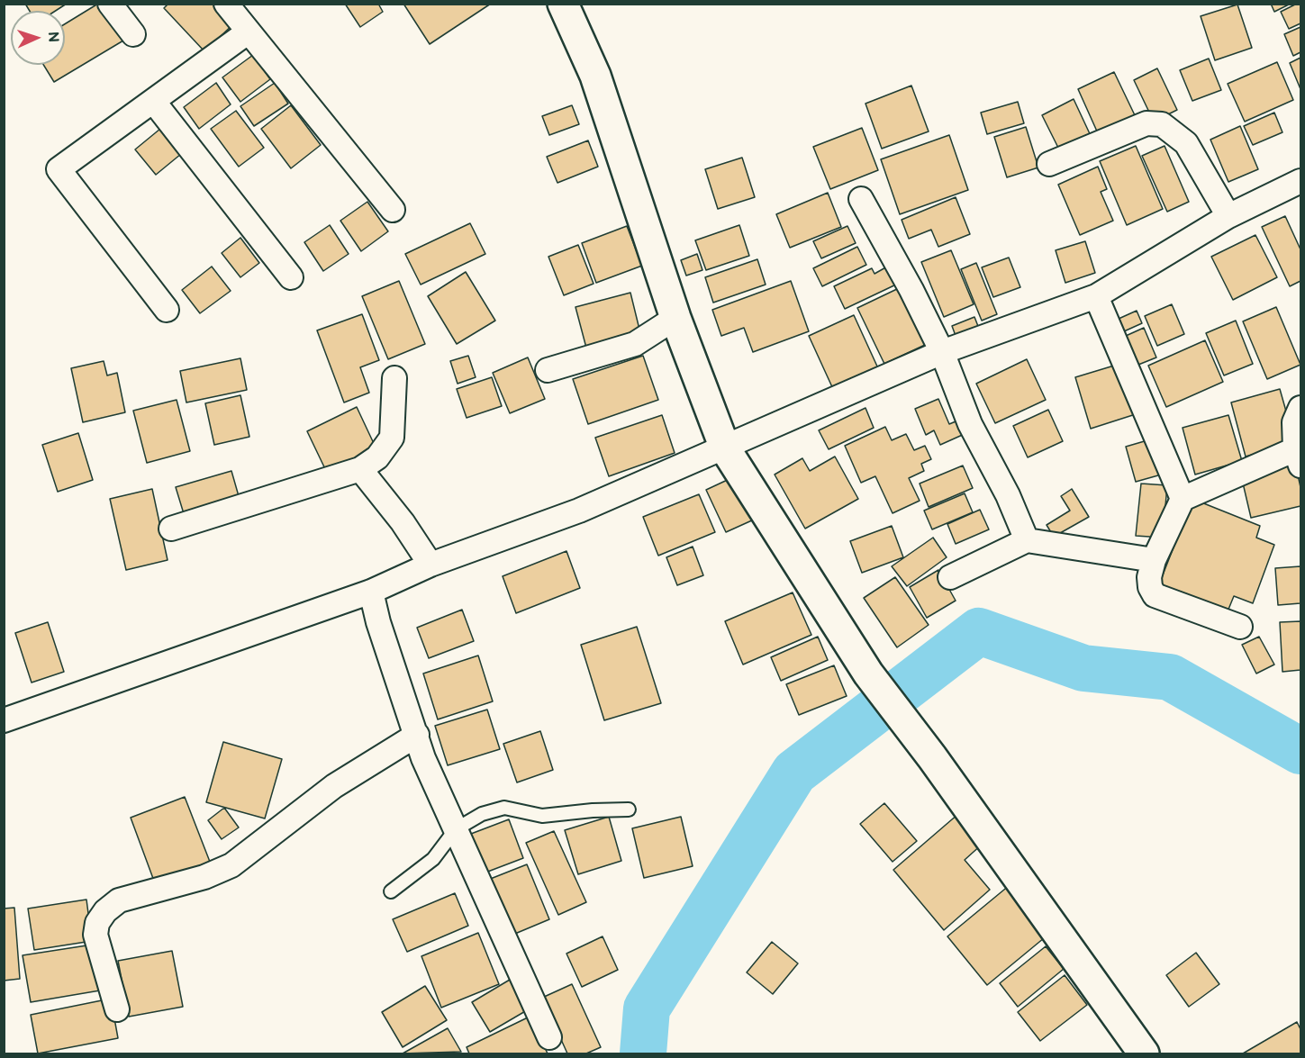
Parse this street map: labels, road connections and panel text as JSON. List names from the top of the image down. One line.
{"north":"right"}
